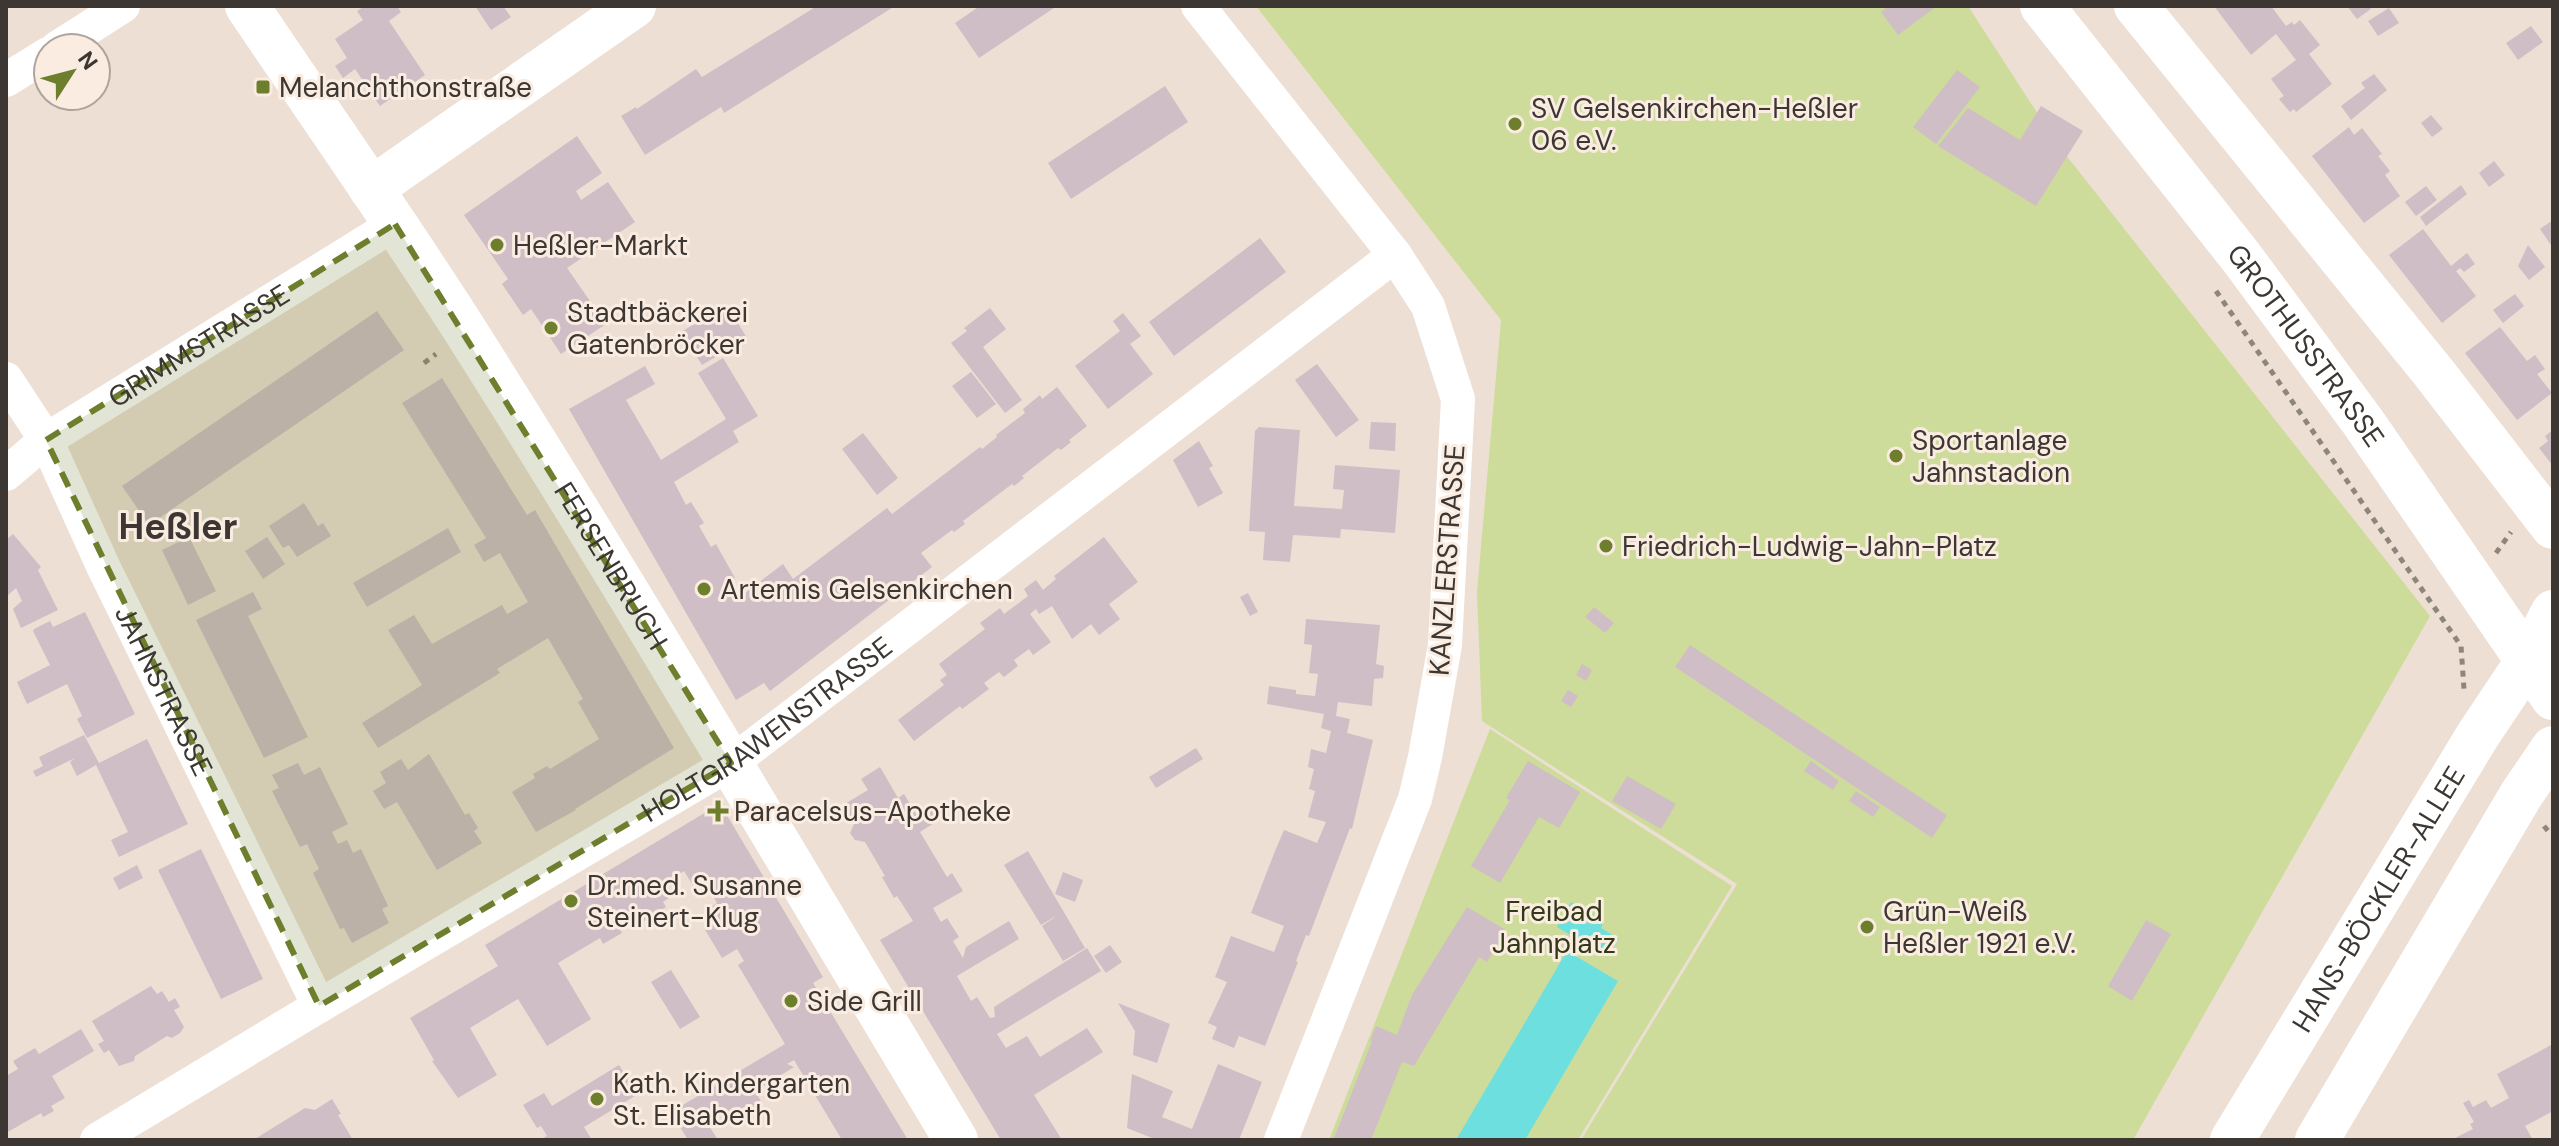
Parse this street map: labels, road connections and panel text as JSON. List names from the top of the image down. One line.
{"streets":{"street":["GRIMMSTRASSE","GROTHUSSTRASSE","KANZLERSTRASSE","FERSENBRUCH","JAHNSTRASSE","HOLTGRAWENSTRASSE","HANS-BÖCKLER-ALLEE"]},"crossings":[["GRIMMSTRASSE","FERSENBRUCH"],["GRIMMSTRASSE","JAHNSTRASSE"],["GROTHUSSTRASSE","HANS-BÖCKLER-ALLEE"],["KANZLERSTRASSE","HOLTGRAWENSTRASSE"],["FERSENBRUCH","HOLTGRAWENSTRASSE"],["JAHNSTRASSE","HOLTGRAWENSTRASSE"]],"districts":["Heßler"],"parks":["Freibad Jahnplatz"],"places":{"transit":["Melanchthonstraße"],"other":["SV Gelsenkirchen-Heßler 06 e.V.","Heßler-Markt","Stadtbäckerei Gatenbröcker","Sportanlage Jahnstadion","Friedrich-Ludwig-Jahn-Platz","Artemis Gelsenkirchen","Dr.med. Susanne Steinert-Klug","Grün-Weiß Heßler 1921 e.V.","Side Grill","Kath. Kindergarten St. Elisabeth"],"health":["Paracelsus-Apotheke"]},"north":"top right"}
